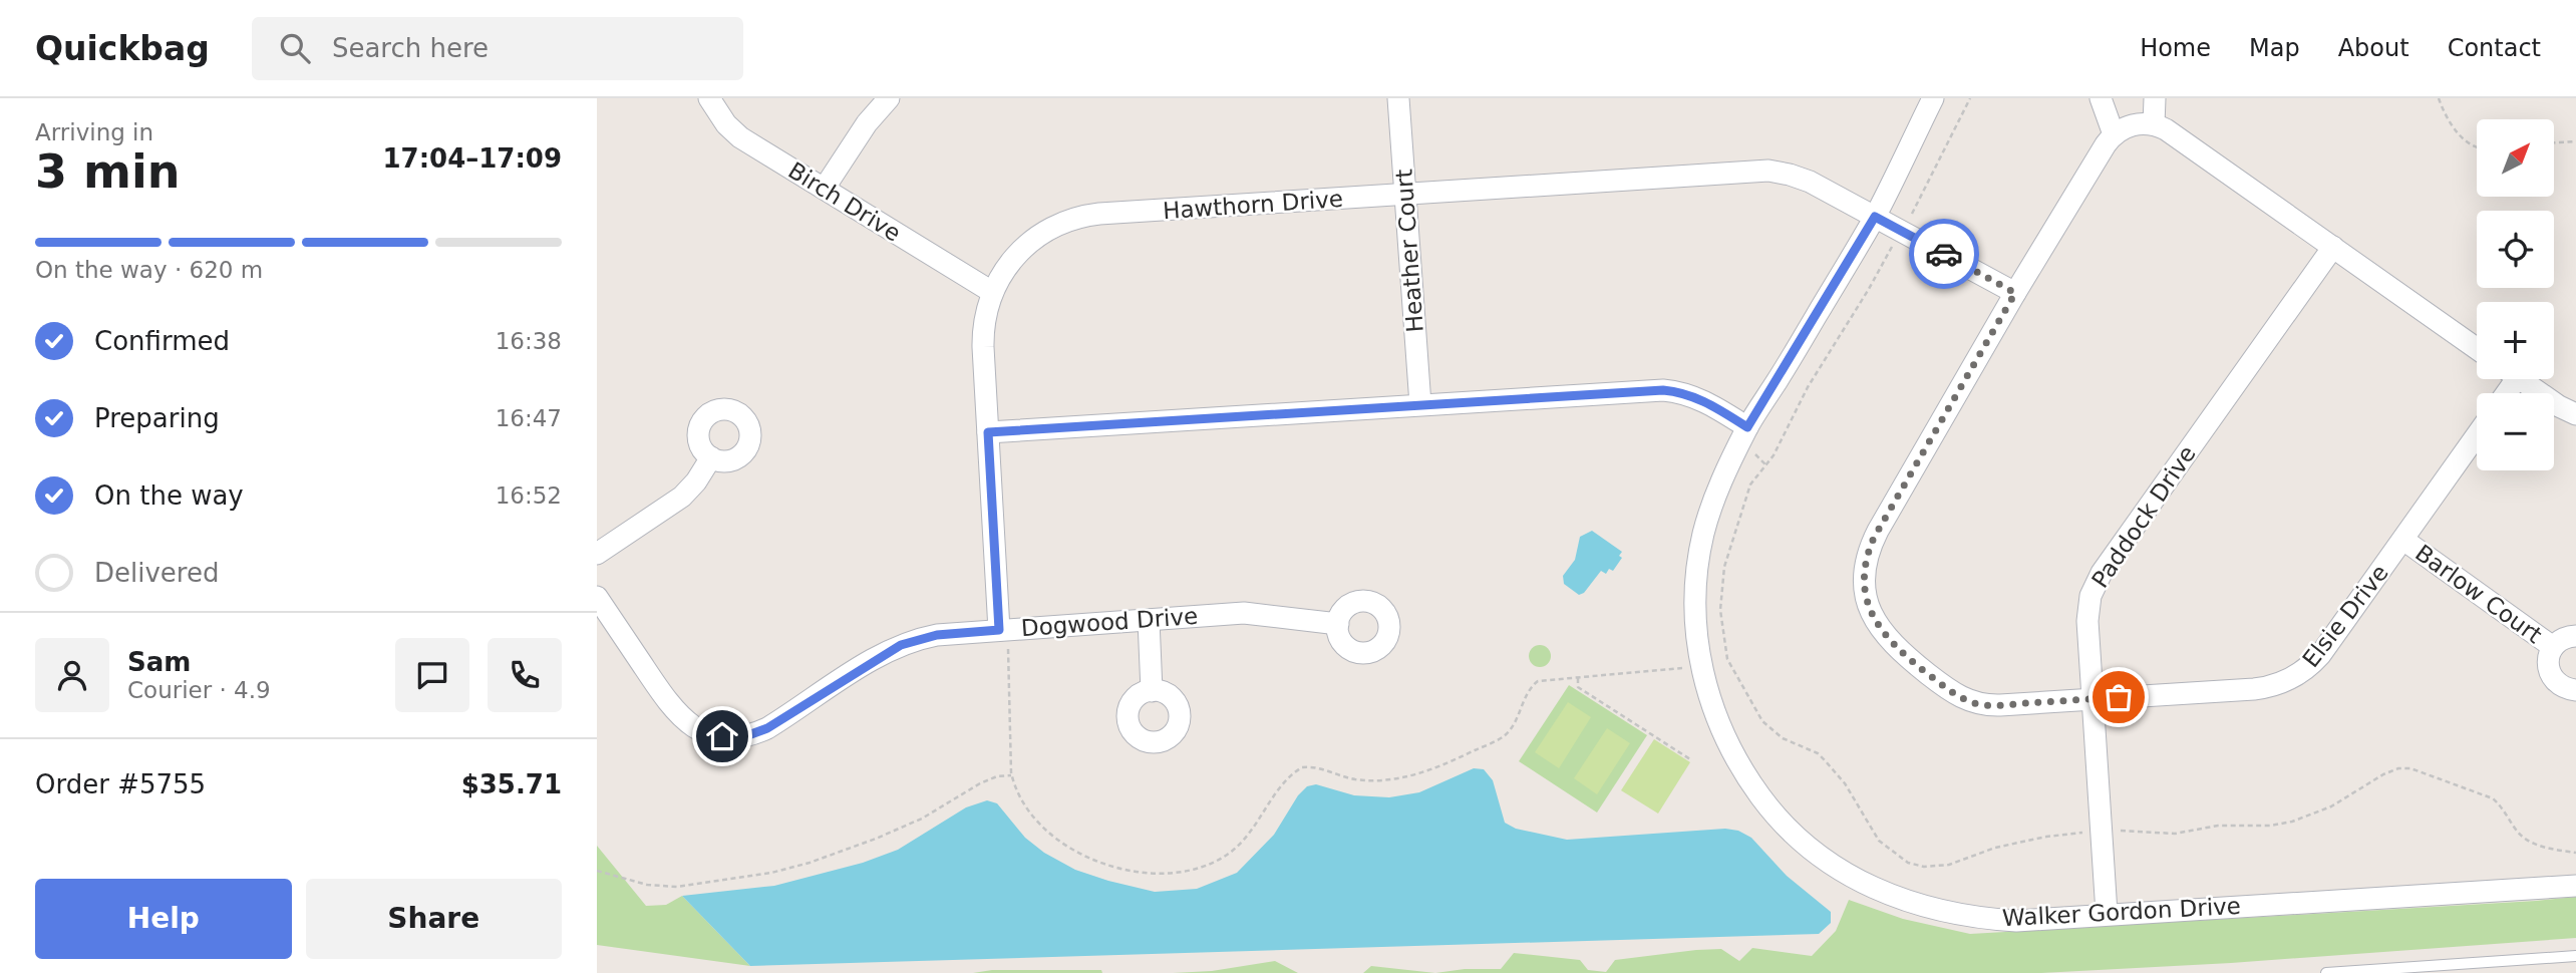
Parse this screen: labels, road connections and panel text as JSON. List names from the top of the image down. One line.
{"streets":{"street":["Birch Drive","Hawthorn Drive","Heather Court","Paddock Drive","Barlow Court","Elsie Drive","Dogwood Drive","Walker Gordon Drive"]},"crossings":[["Birch Drive","Hawthorn Drive"],["Hawthorn Drive","Heather Court"],["Hawthorn Drive","Elsie Drive"],["Hawthorn Drive","Dogwood Drive"],["Hawthorn Drive","Walker Gordon Drive"],["Paddock Drive","Elsie Drive"],["Paddock Drive","Walker Gordon Drive"],["Barlow Court","Elsie Drive"]],"north":"top right","page":{"header":"Quickbag","search":"Search here","nav":["Home","Map","About","Contact"],"heading":["3 min","Arriving in","17:04–17:09"],"panel":["Sam","Courier · 4.9","Order #5755","$35.71"],"map_buttons":["+","−"],"bar":"On the way · 620 m","list":[["Confirmed","16:38"],["Preparing","16:47"],["On the way","16:52"],"Delivered"],"buttons":["Help","Share"]}}
